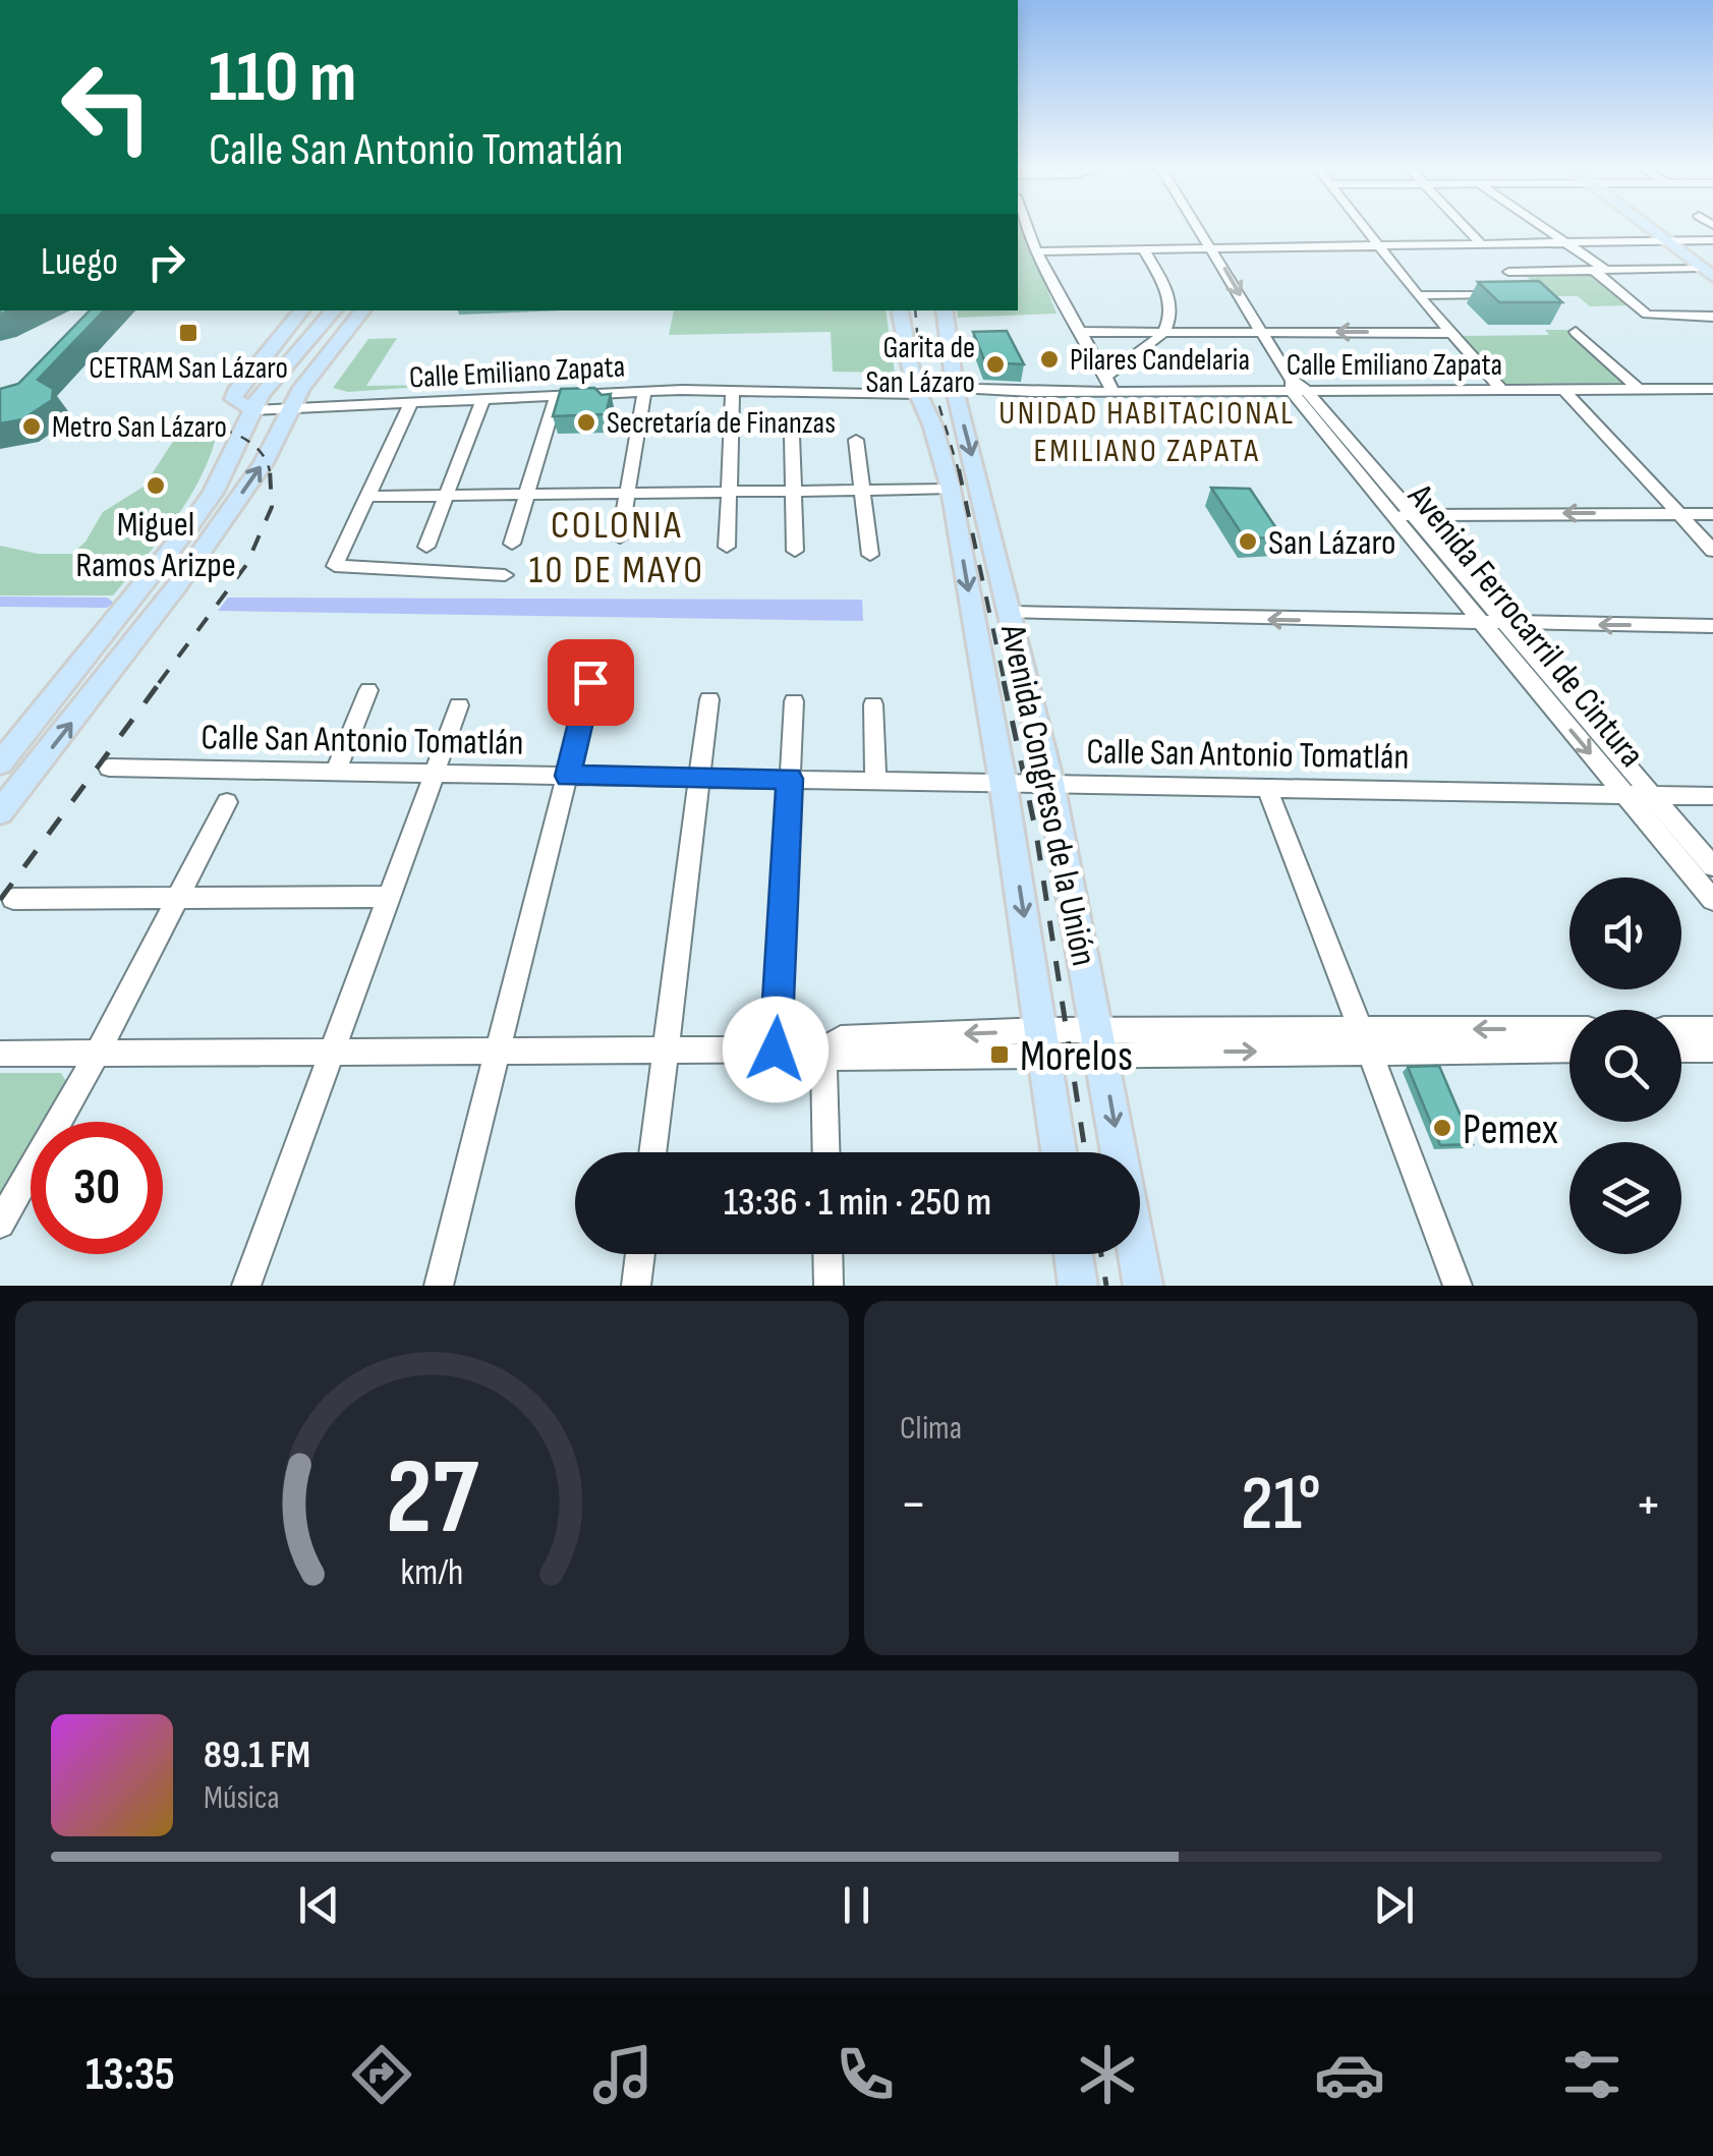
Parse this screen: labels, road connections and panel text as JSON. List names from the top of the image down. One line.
{"streets":{"main road":["Avenida Congreso de la Unión"],"street":["Calle Emiliano Zapata","Avenida Ferrocarril de Cintura","Calle San Antonio Tomatlán"]},"crossings":[["Calle Emiliano Zapata","Avenida Ferrocarril de Cintura"],["Calle Emiliano Zapata","Avenida Congreso de la Unión"],["Avenida Ferrocarril de Cintura","Calle San Antonio Tomatlán"],["Calle San Antonio Tomatlán","Avenida Congreso de la Unión"]],"districts":["UNIDAD HABITACIONAL EMILIANO ZAPATA","COLONIA 10 DE MAYO"],"places":{"transit":["CETRAM San Lázaro","Morelos"],"other":["Pilares Candelaria","Garita de San Lázaro","Secretaría de Finanzas","Metro San Lázaro","Miguel Ramos Arizpe","San Lázaro","Pemex"]},"page":{"turn":["110 m","Calle San Antonio Tomatlán"],"then":"Luego","limit":"30","trip":"13:36 · 1 min · 250 m","tile":"Clima","heat":["−","21°","+"],"song":["89.1 FM","Música"],"tabs":"13:35","gauge":["27","km/h"]}}
